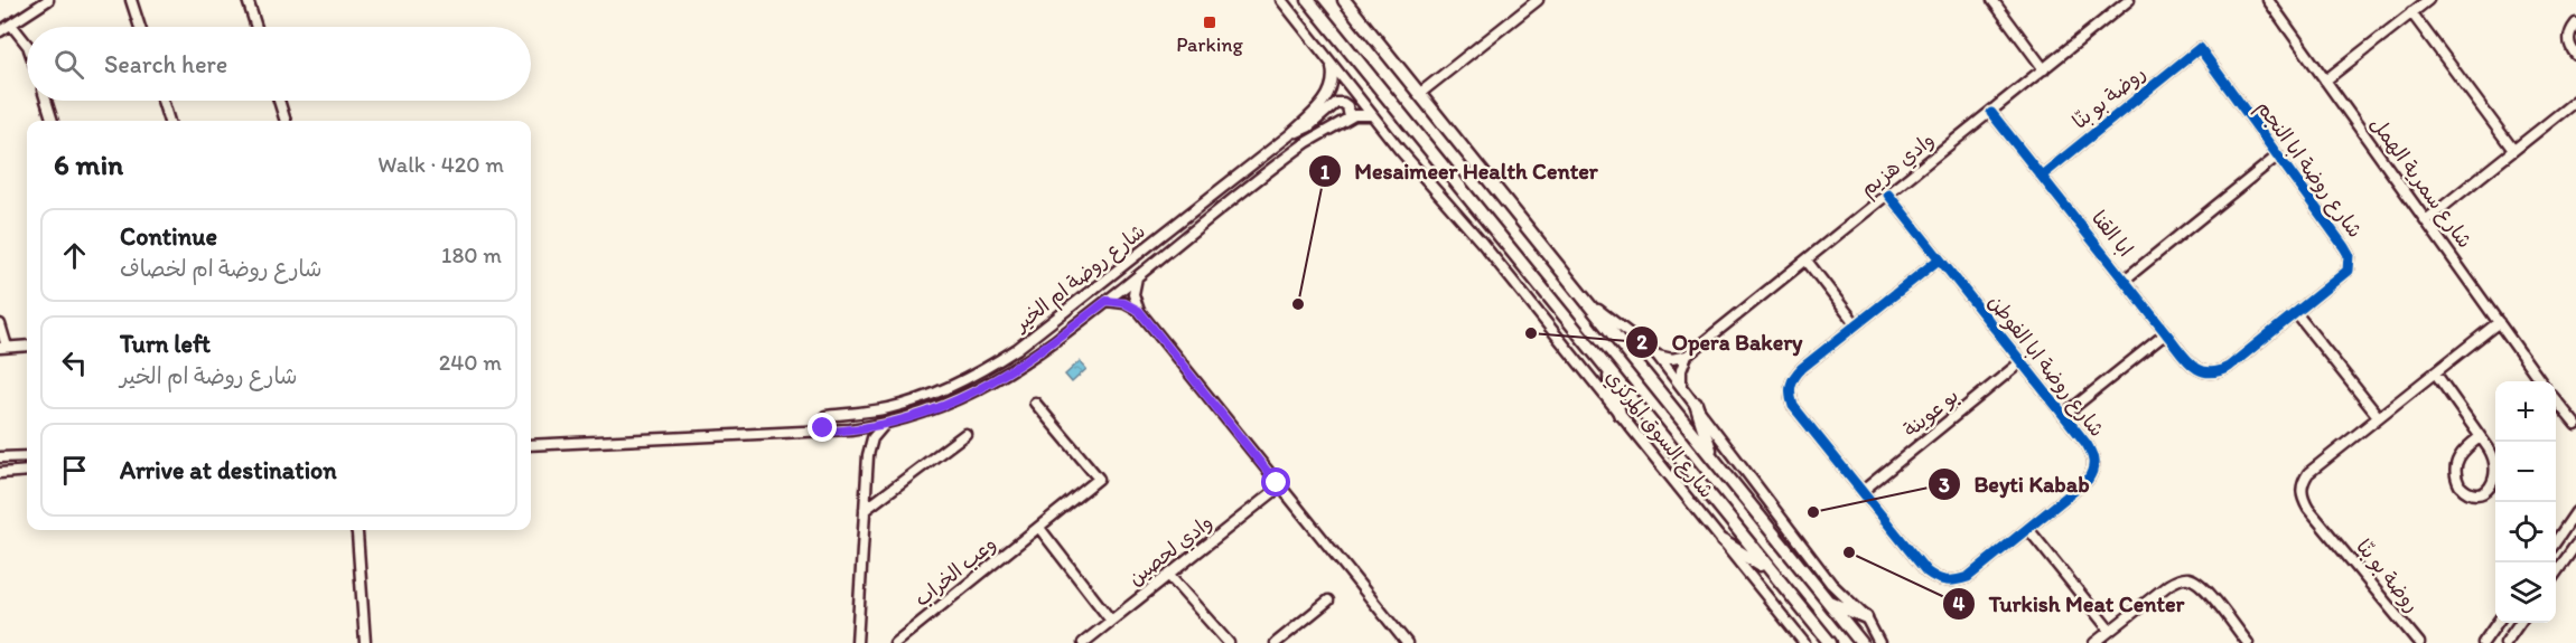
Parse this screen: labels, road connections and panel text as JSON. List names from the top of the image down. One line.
{"streets":{"main road":["شارع السوق المركزي"],"street":["روضة بو بنّا","وادي هزيم","شارع روضة ابا النجم","شارع سمرية الهمل","ابا القنا","شارع روضة ام الخير","شارع روضة ابا الفوطن","بو عوينة","وادي لحصين","وعب الخراب"]},"crossings":[["روضة بو بنّا","شارع روضة ابا النجم"],["روضة بو بنّا","شارع سمرية الهمل"],["روضة بو بنّا","ابا القنا"],["وادي هزيم","ابا القنا"],["وادي هزيم","شارع روضة ابا الفوطن"],["شارع روضة ابا النجم","ابا القنا"],["شارع روضة ام الخير","شارع السوق المركزي"],["شارع روضة ابا الفوطن","بو عوينة"]],"places":{"transit":["Parking"],"other":["Mesaimeer Health Center","Opera Bakery","Beyti Kabab","Turkish Meat Center"]},"page":{"search":"Search here","heading":["6 min","Walk · 420 m"],"list":[["Continue","شارع روضة ام لخصاف","180 m"],["Turn left","شارع روضة ام الخير","240 m"],"Arrive at destination"],"map_buttons":["+","−"]}}
